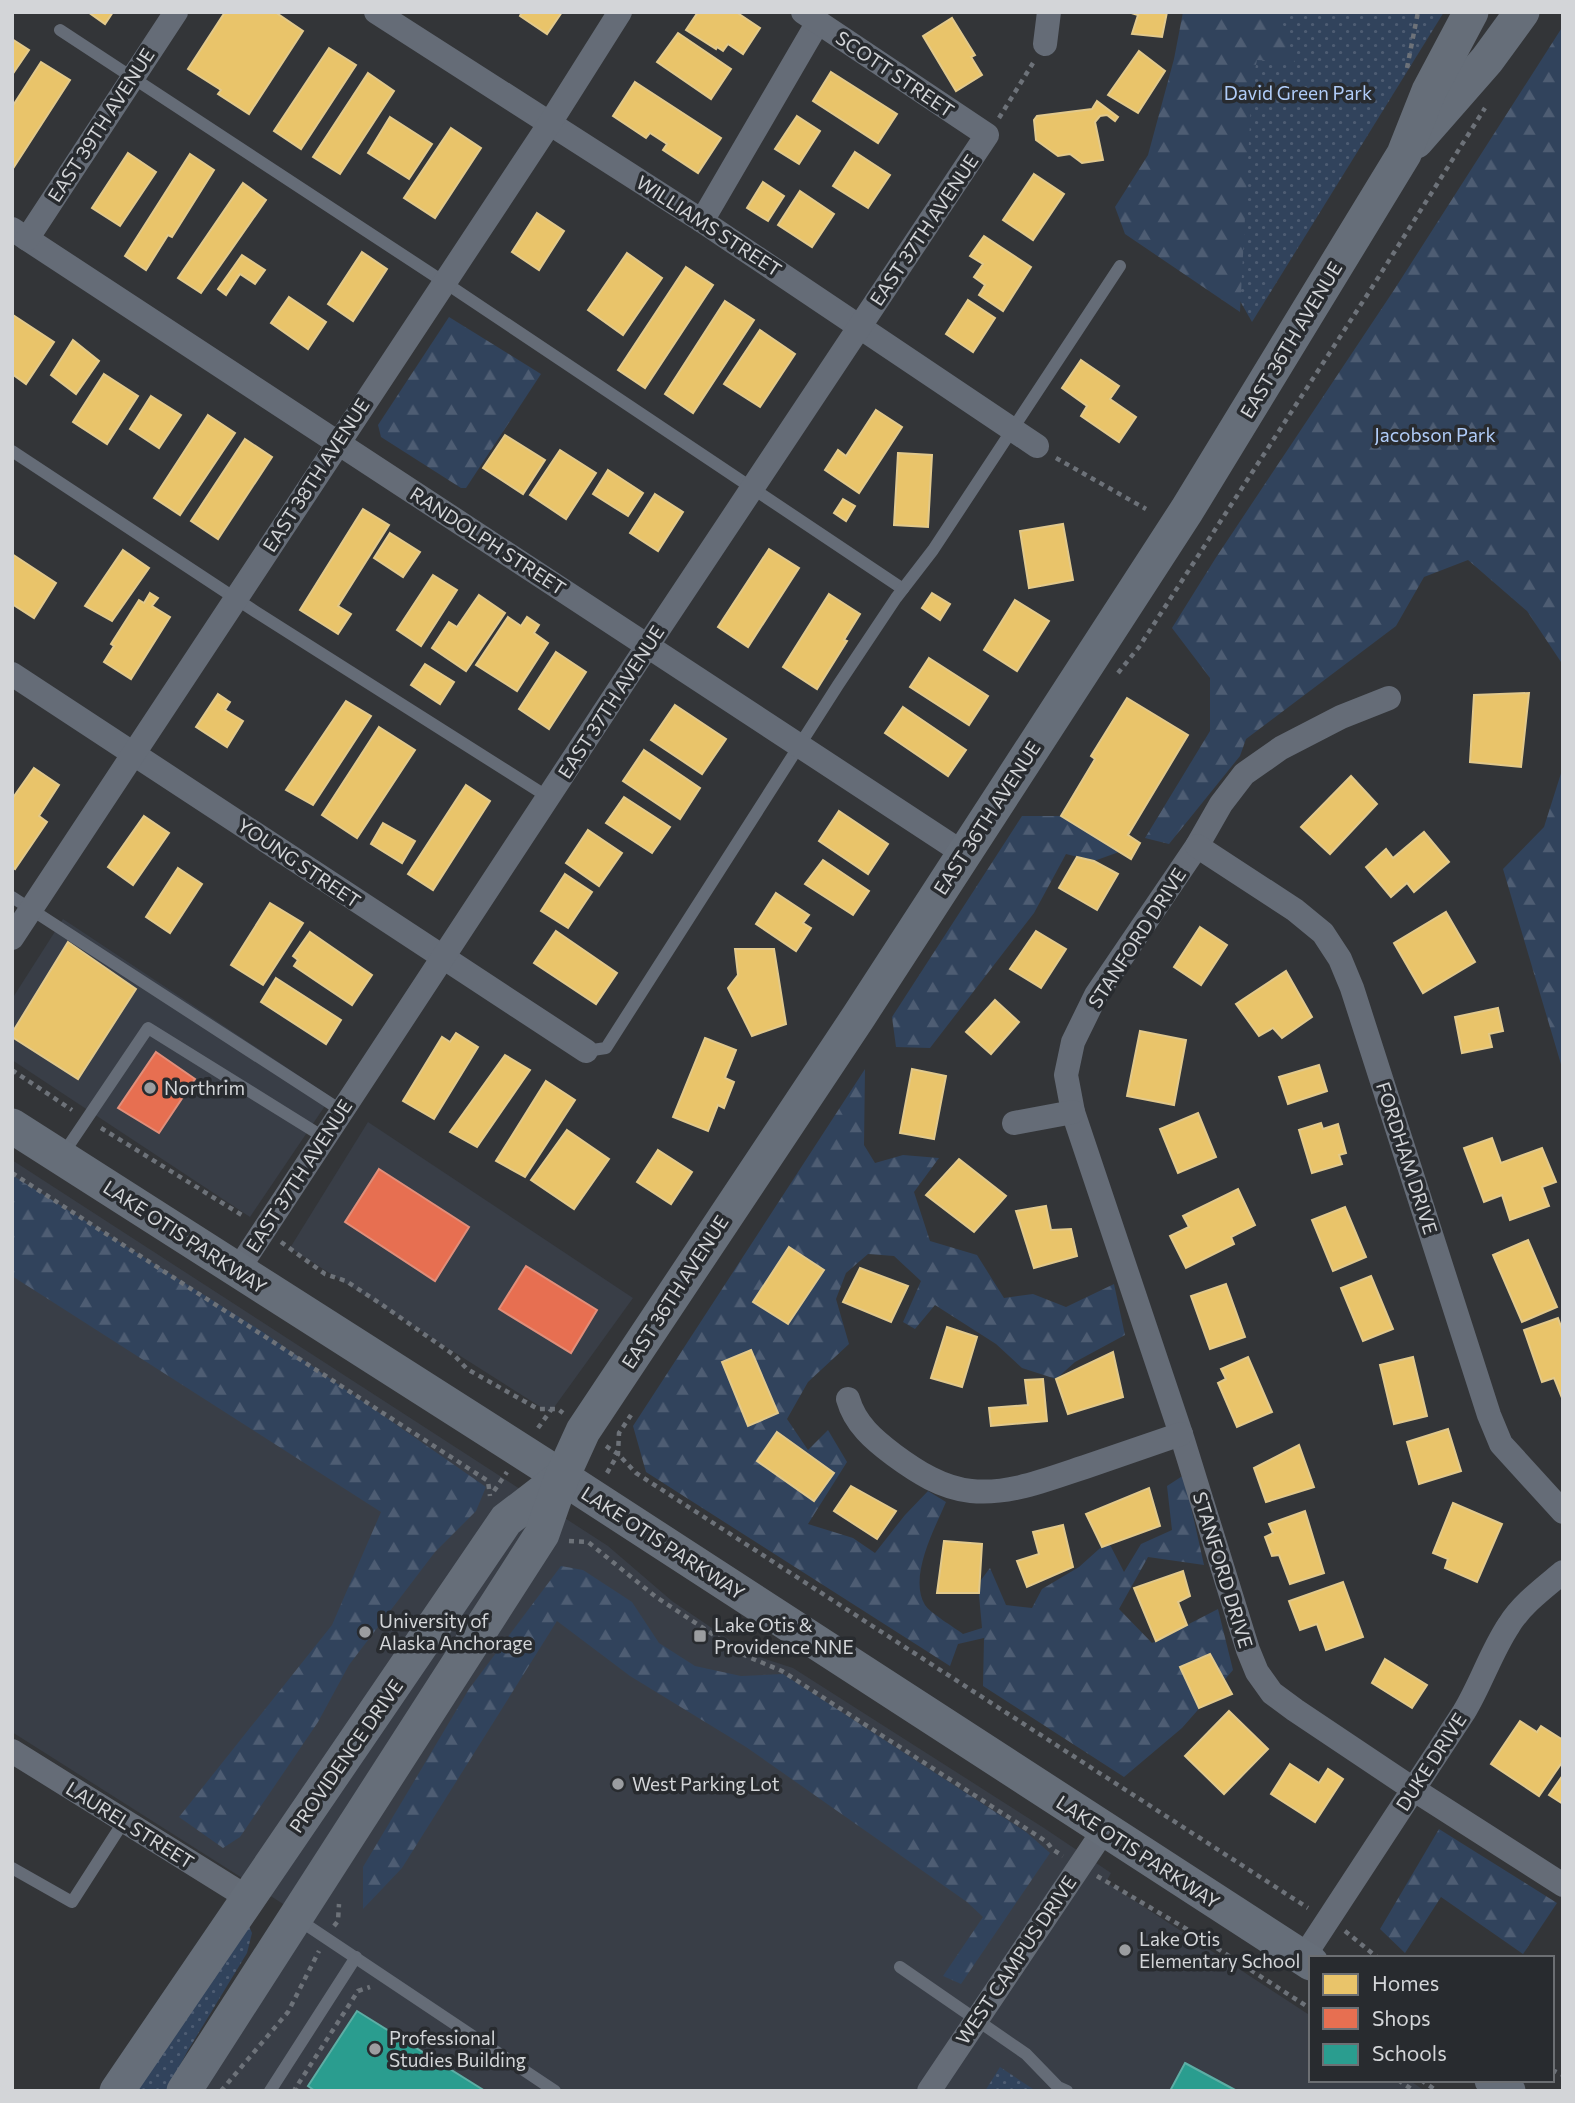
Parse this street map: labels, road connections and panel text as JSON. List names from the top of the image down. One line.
{"streets":{"main road":["EAST 36TH AVENUE","LAKE OTIS PARKWAY","PROVIDENCE DRIVE"],"street":["SCOTT STREET","EAST 39TH AVENUE","WILLIAMS STREET","EAST 37TH AVENUE","EAST 38TH AVENUE","RANDOLPH STREET","YOUNG STREET","STANFORD DRIVE","FORDHAM DRIVE","DUKE DRIVE","LAUREL STREET","WEST CAMPUS DRIVE"]},"crossings":[["SCOTT STREET","EAST 37TH AVENUE"],["EAST 39TH AVENUE","RANDOLPH STREET"],["WILLIAMS STREET","EAST 37TH AVENUE"],["WILLIAMS STREET","EAST 38TH AVENUE"],["EAST 37TH AVENUE","RANDOLPH STREET"],["EAST 37TH AVENUE","YOUNG STREET"],["EAST 37TH AVENUE","LAKE OTIS PARKWAY"],["EAST 36TH AVENUE","RANDOLPH STREET"],["EAST 36TH AVENUE","LAKE OTIS PARKWAY"],["EAST 36TH AVENUE","PROVIDENCE DRIVE"],["EAST 38TH AVENUE","RANDOLPH STREET"],["EAST 38TH AVENUE","YOUNG STREET"],["STANFORD DRIVE","FORDHAM DRIVE"],["STANFORD DRIVE","DUKE DRIVE"],["LAKE OTIS PARKWAY","PROVIDENCE DRIVE"],["LAKE OTIS PARKWAY","WEST CAMPUS DRIVE"],["PROVIDENCE DRIVE","LAUREL STREET"]],"parks":["David Green Park","Jacobson Park"],"places":{"other":["Northrim","University of Alaska Anchorage","West Parking Lot","Lake Otis Elementary School","Professional Studies Building"],"transit":["Lake Otis & Providence NNE"]},"legend":["Homes","Shops","Schools"]}
